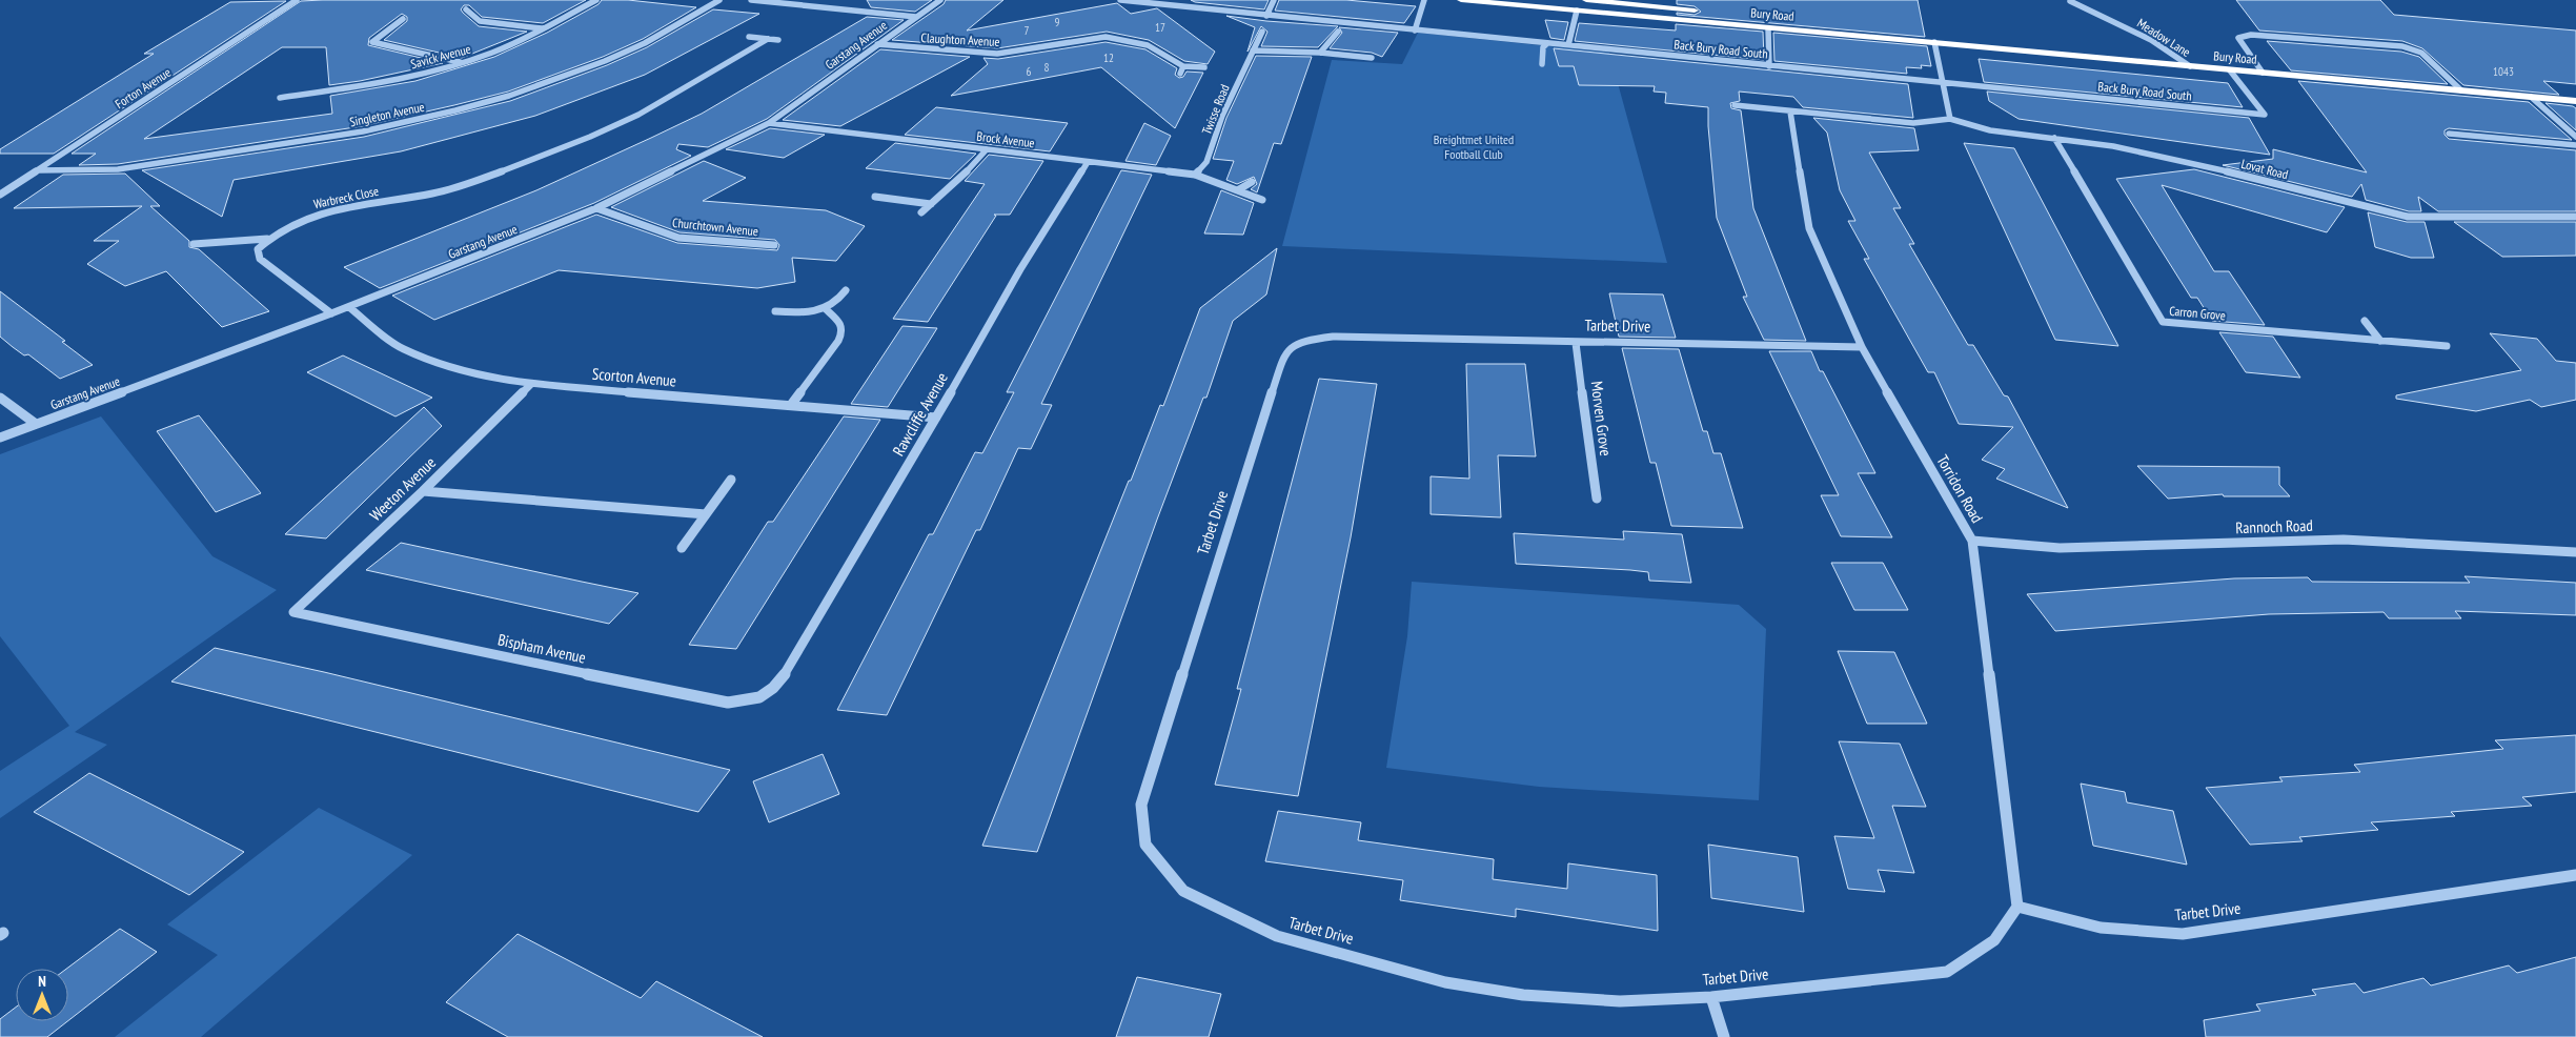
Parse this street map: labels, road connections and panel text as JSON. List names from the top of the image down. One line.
{"streets":{"highway":["Bury Road"],"street":["Meadow Lane","Claughton Avenue","Garstang Avenue","Back Bury Road South","Savick Avenue","Forton Avenue","Twisse Road","Singleton Avenue","Brock Avenue","Lovat Road","Warbreck Close","Churchtown Avenue","Carron Grove","Tarbet Drive","Scorton Avenue","Rawcliffe Avenue","Morven Grove","Weeton Avenue","Torridon Road","Rannoch Road","Bispham Avenue"]},"crossings":[["Bury Road","Meadow Lane"],["Bury Road","Back Bury Road South"],["Claughton Avenue","Garstang Avenue"],["Garstang Avenue","Brock Avenue"],["Garstang Avenue","Churchtown Avenue"],["Garstang Avenue","Scorton Avenue"],["Forton Avenue","Singleton Avenue"],["Twisse Road","Brock Avenue"],["Brock Avenue","Rawcliffe Avenue"],["Lovat Road","Carron Grove"],["Tarbet Drive","Morven Grove"],["Tarbet Drive","Torridon Road"],["Scorton Avenue","Rawcliffe Avenue"],["Scorton Avenue","Weeton Avenue"],["Rawcliffe Avenue","Bispham Avenue"],["Weeton Avenue","Bispham Avenue"],["Torridon Road","Rannoch Road"]],"parks":["Breightmet United Football Club"],"house_numbers":["9","17","7","12","8","6","1043"],"north":"top"}
